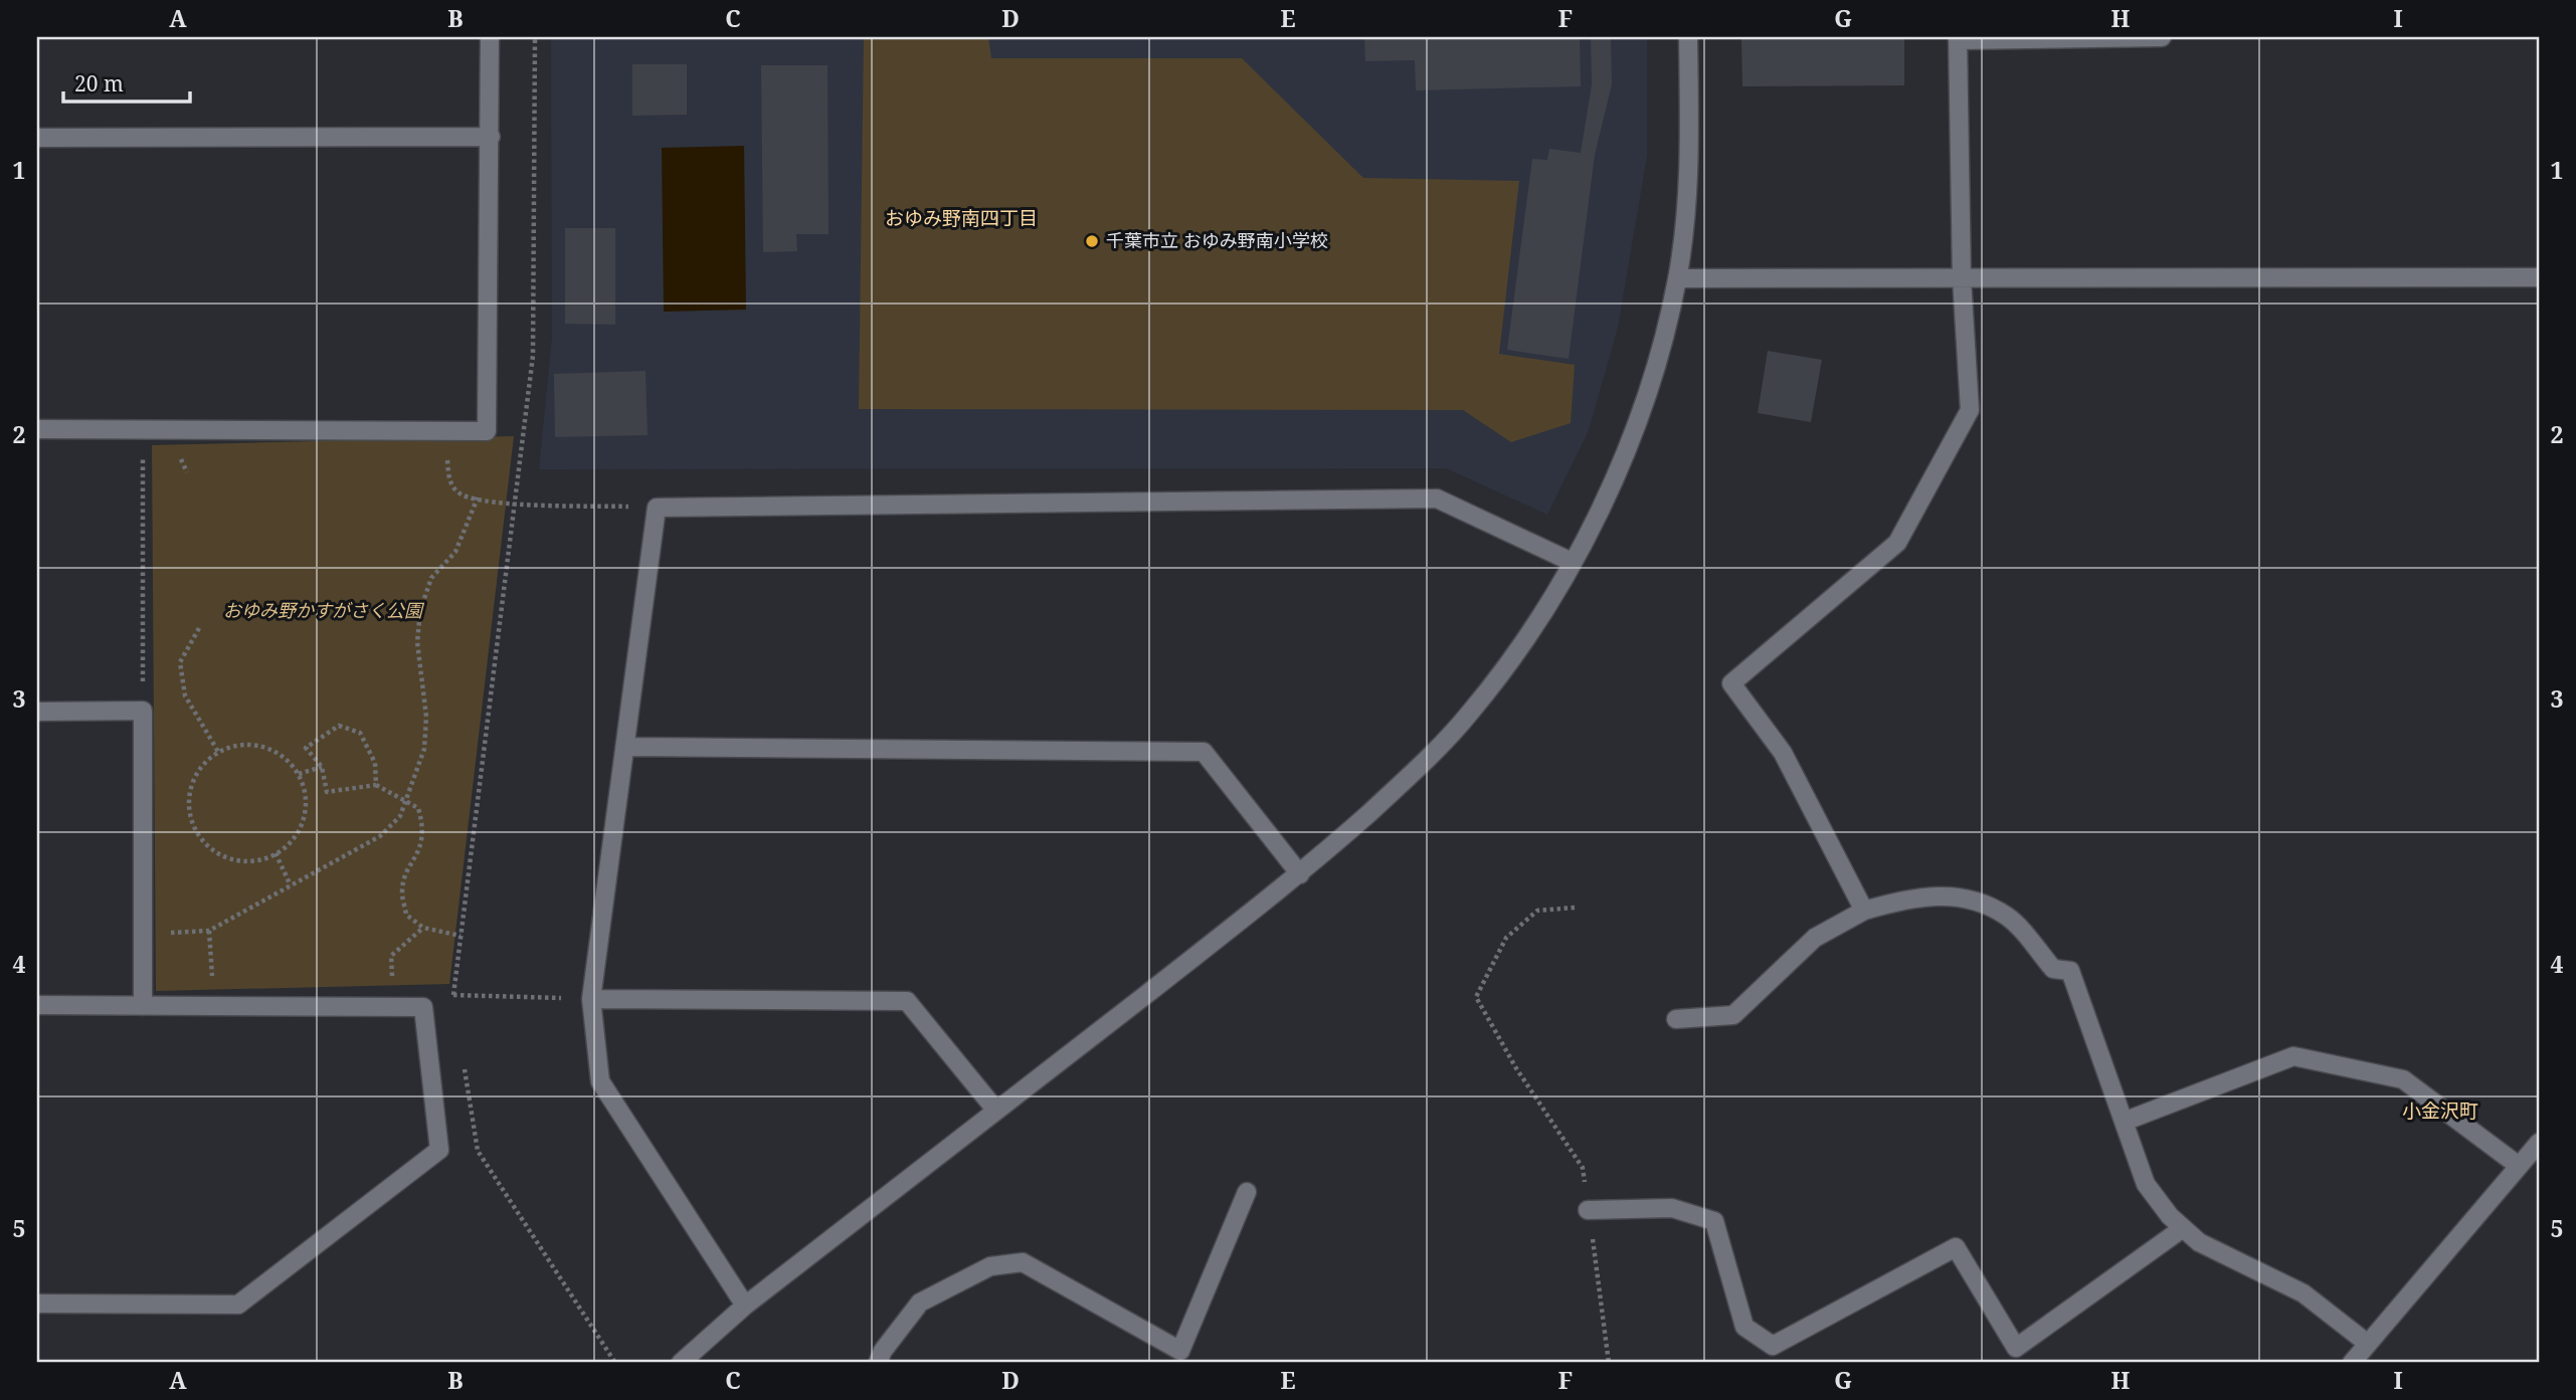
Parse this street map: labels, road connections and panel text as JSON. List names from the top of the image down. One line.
{"districts":["おゆみ野南四丁目","小金沢町"],"parks":["おゆみ野かすがさく公園"],"places":["千葉市立 おゆみ野南小学校"],"scale_bar":"20 m","grid":{"columns":["A","B","C","D","E","F","G","H","I"],"rows":["1","2","3","4","5"]}}
